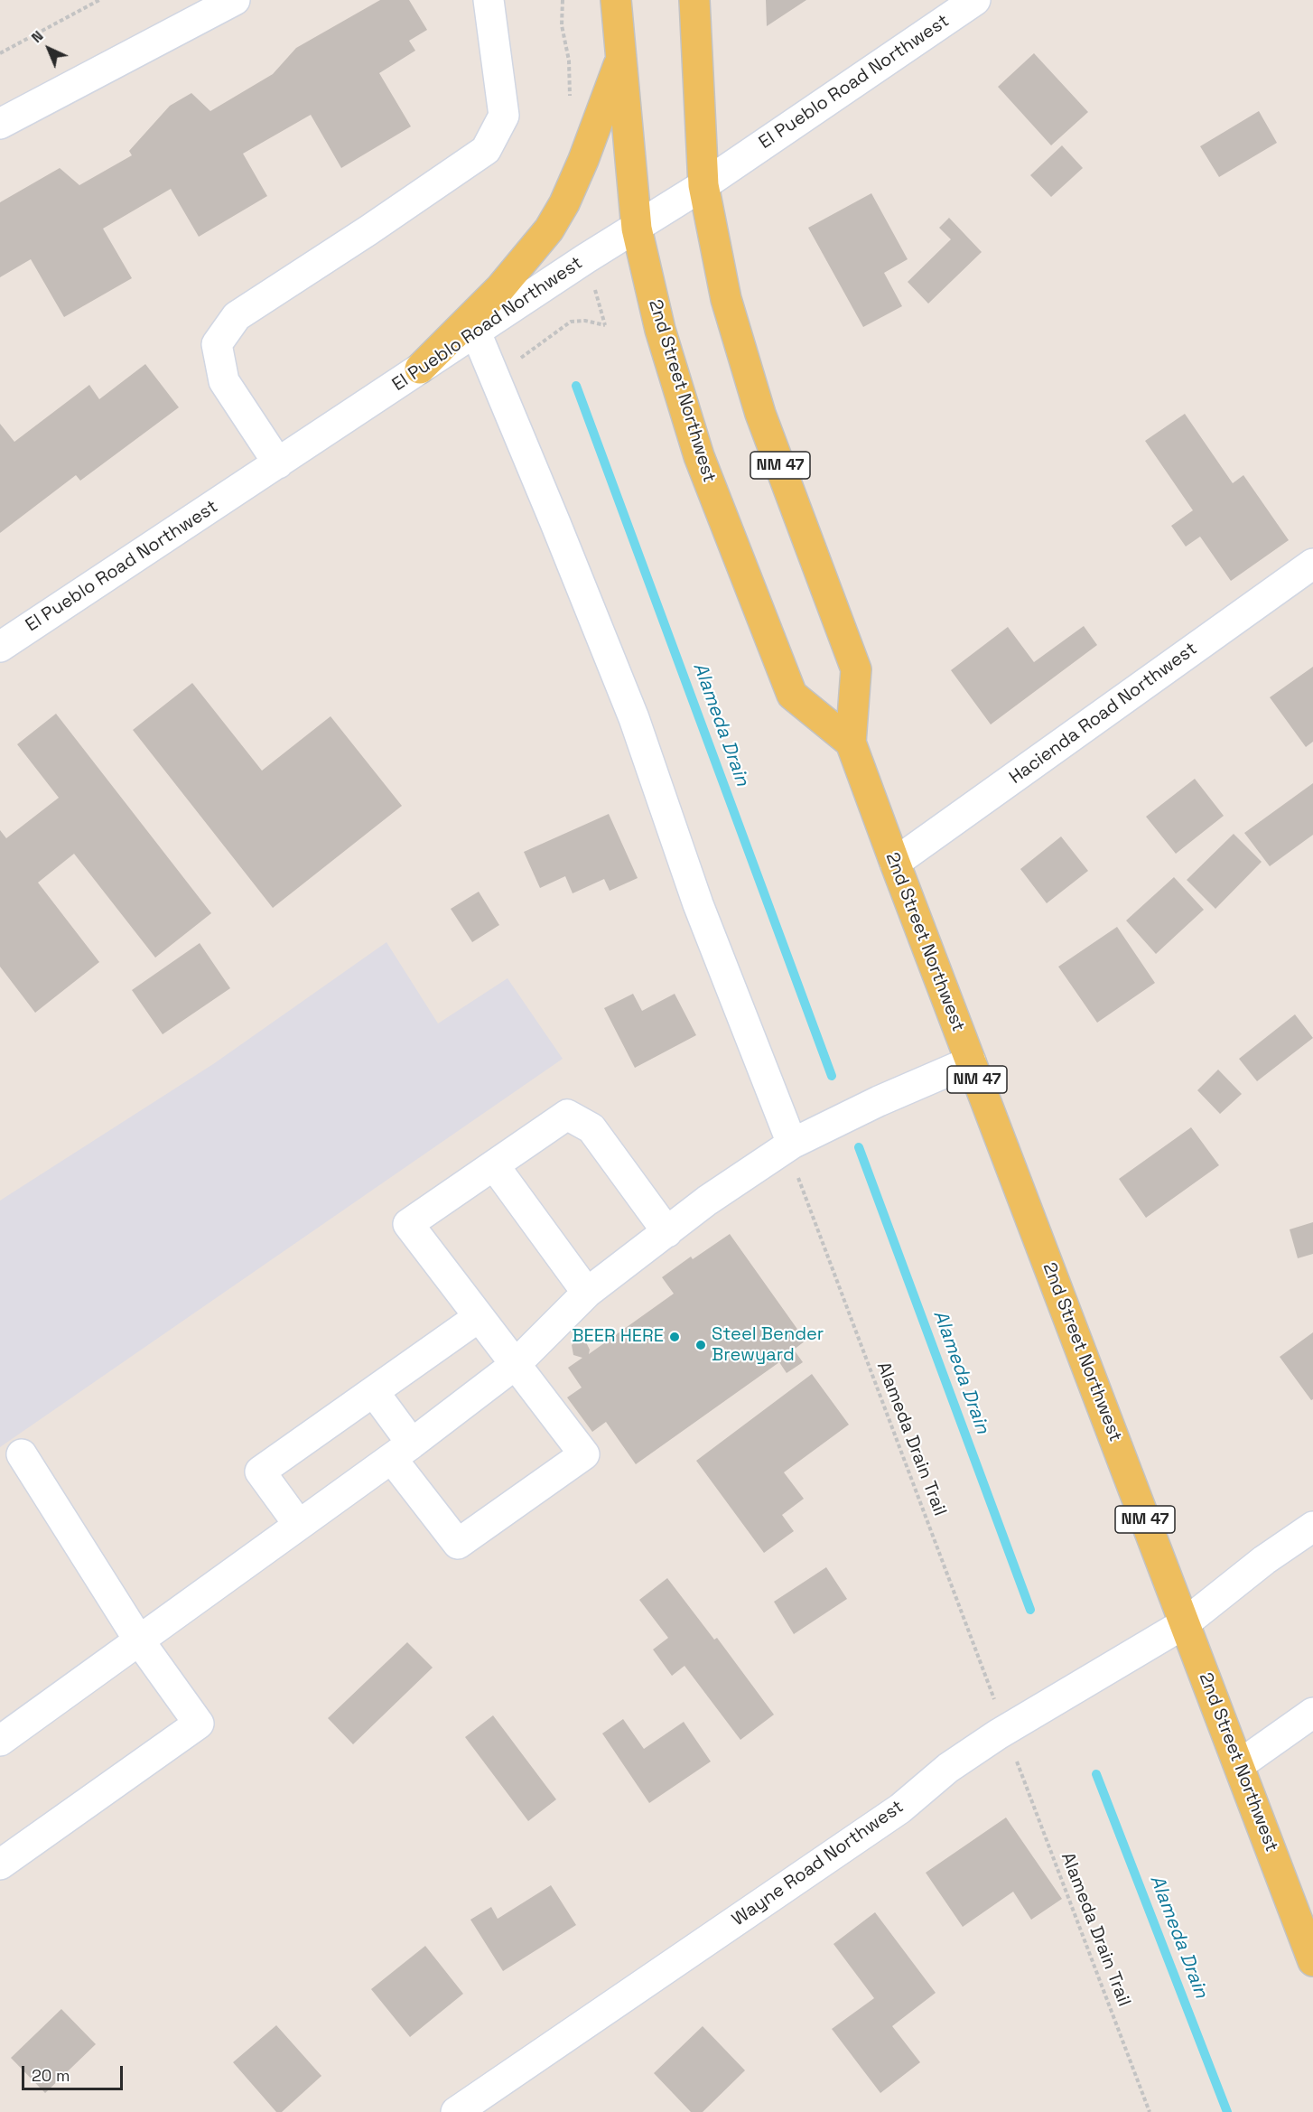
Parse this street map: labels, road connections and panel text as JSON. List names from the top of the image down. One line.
{"streets":{"main road":["2nd Street Northwest","NM 47"],"street":["El Pueblo Road Northwest","Hacienda Road Northwest","Wayne Road Northwest"],"path":["Alameda Drain Trail"]},"crossings":[["El Pueblo Road Northwest","2nd Street Northwest"],["2nd Street Northwest","Hacienda Road Northwest"],["2nd Street Northwest","Wayne Road Northwest"]],"water":["Alameda Drain"],"places":["BEER HERE","Steel Bender Brewyard"],"scale_bar":"20 m","north":"top left"}
